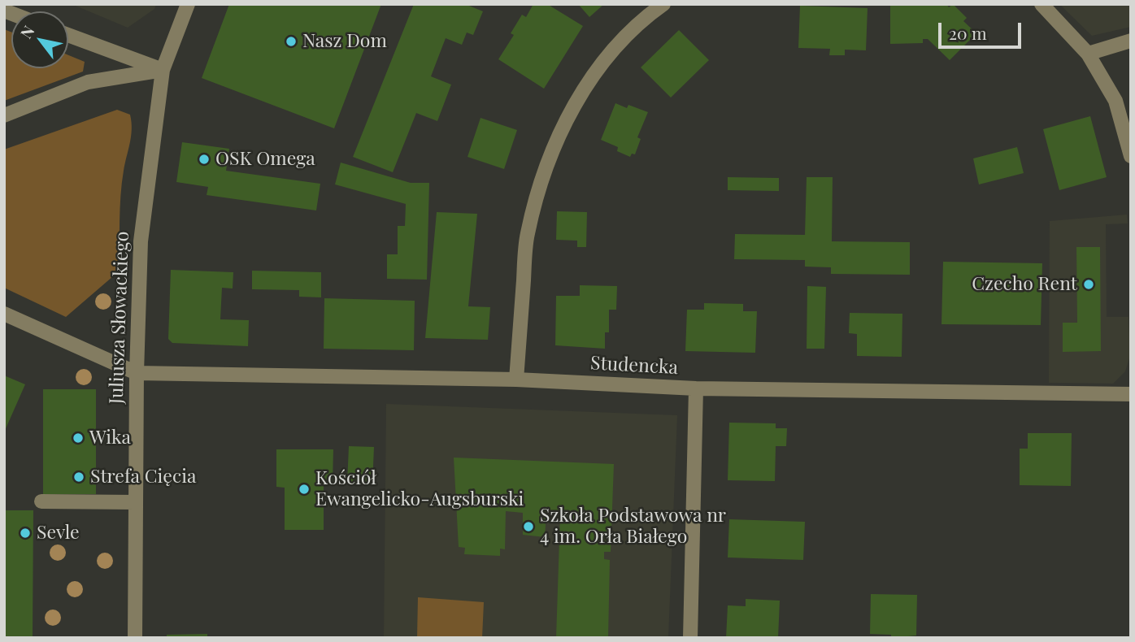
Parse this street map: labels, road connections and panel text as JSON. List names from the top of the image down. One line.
{"streets":{"street":["Juliusza Słowackiego","Studencka"]},"crossings":[["Juliusza Słowackiego","Studencka"]],"places":["Nasz Dom","OSK Omega","Czecho Rent","Wika","Strefa Cięcia","Kościół Ewangelicko-Augsburski","Szkoła Podstawowa nr 4 im. Orła Białego","Sevle"],"scale_bar":"20 m","north":"top left"}
